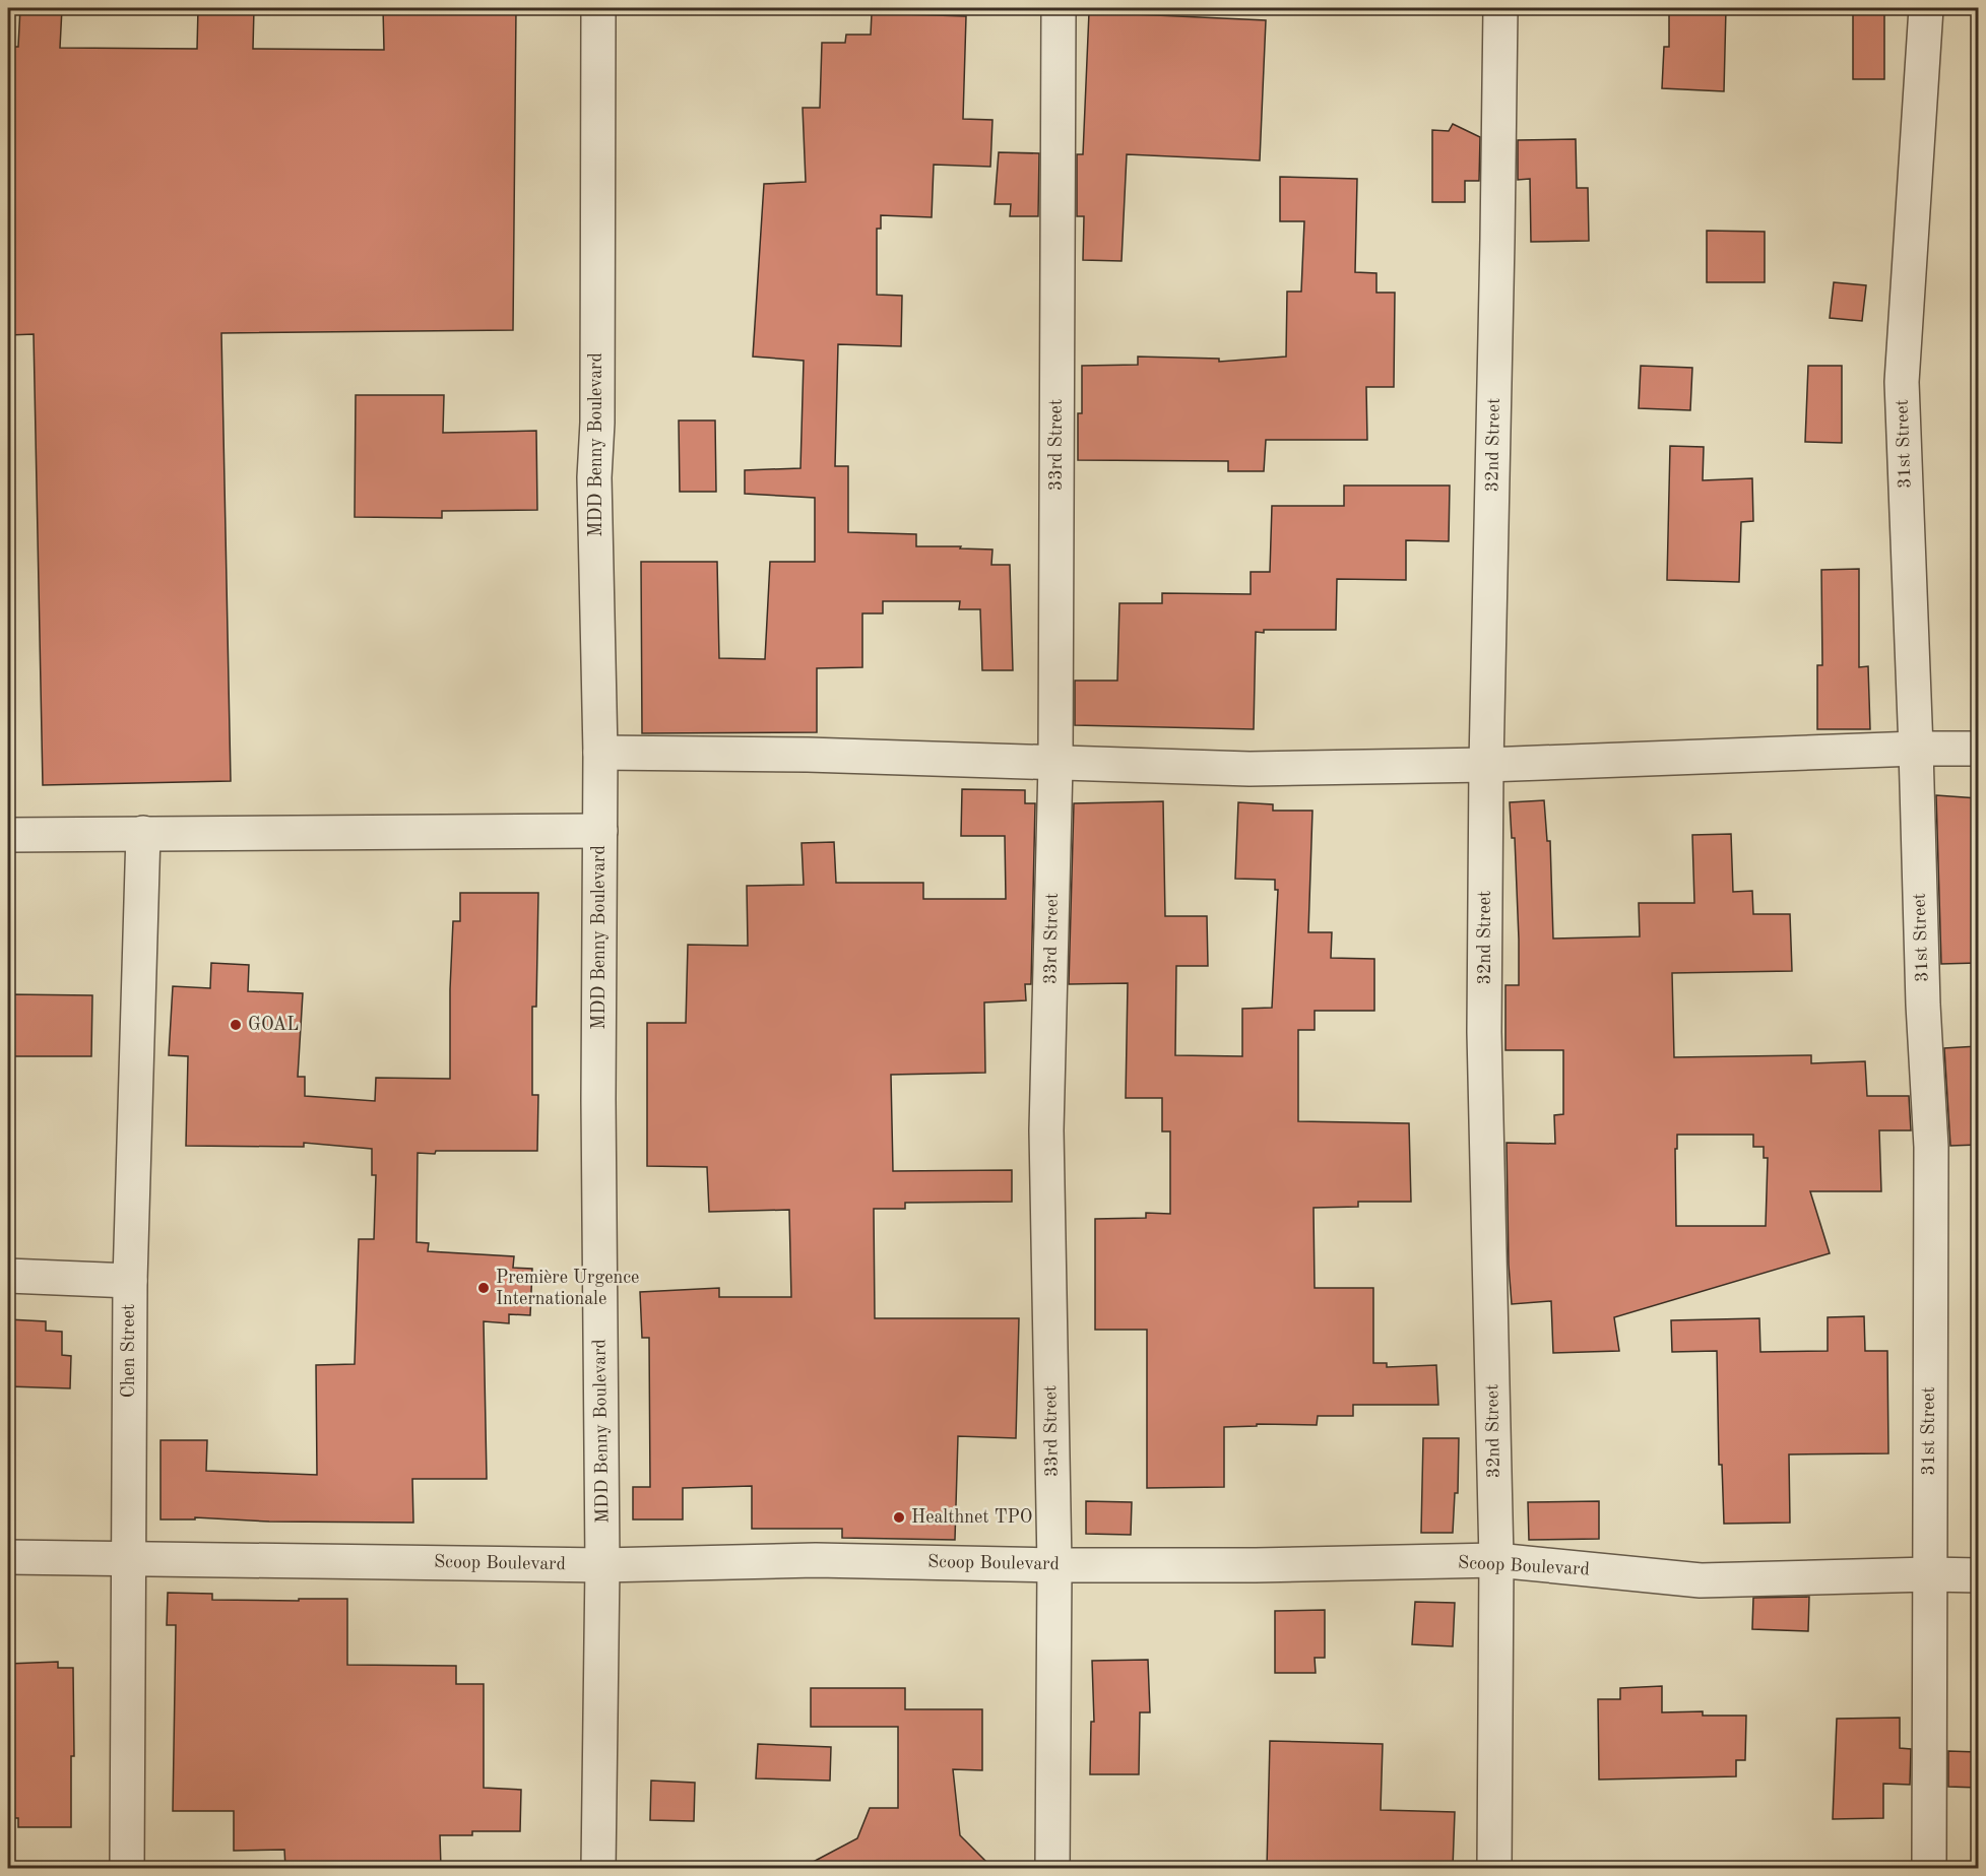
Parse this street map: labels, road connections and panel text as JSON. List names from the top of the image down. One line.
{"streets":{"street":["31st Street","MDD Benny Boulevard","33rd Street","32nd Street","Chen Street","Scoop Boulevard"]},"crossings":[["31st Street","Scoop Boulevard"],["MDD Benny Boulevard","Scoop Boulevard"],["33rd Street","Scoop Boulevard"],["32nd Street","Scoop Boulevard"],["Chen Street","Scoop Boulevard"]],"places":["GOAL","Première Urgence Internationale","Healthnet TPO"]}
